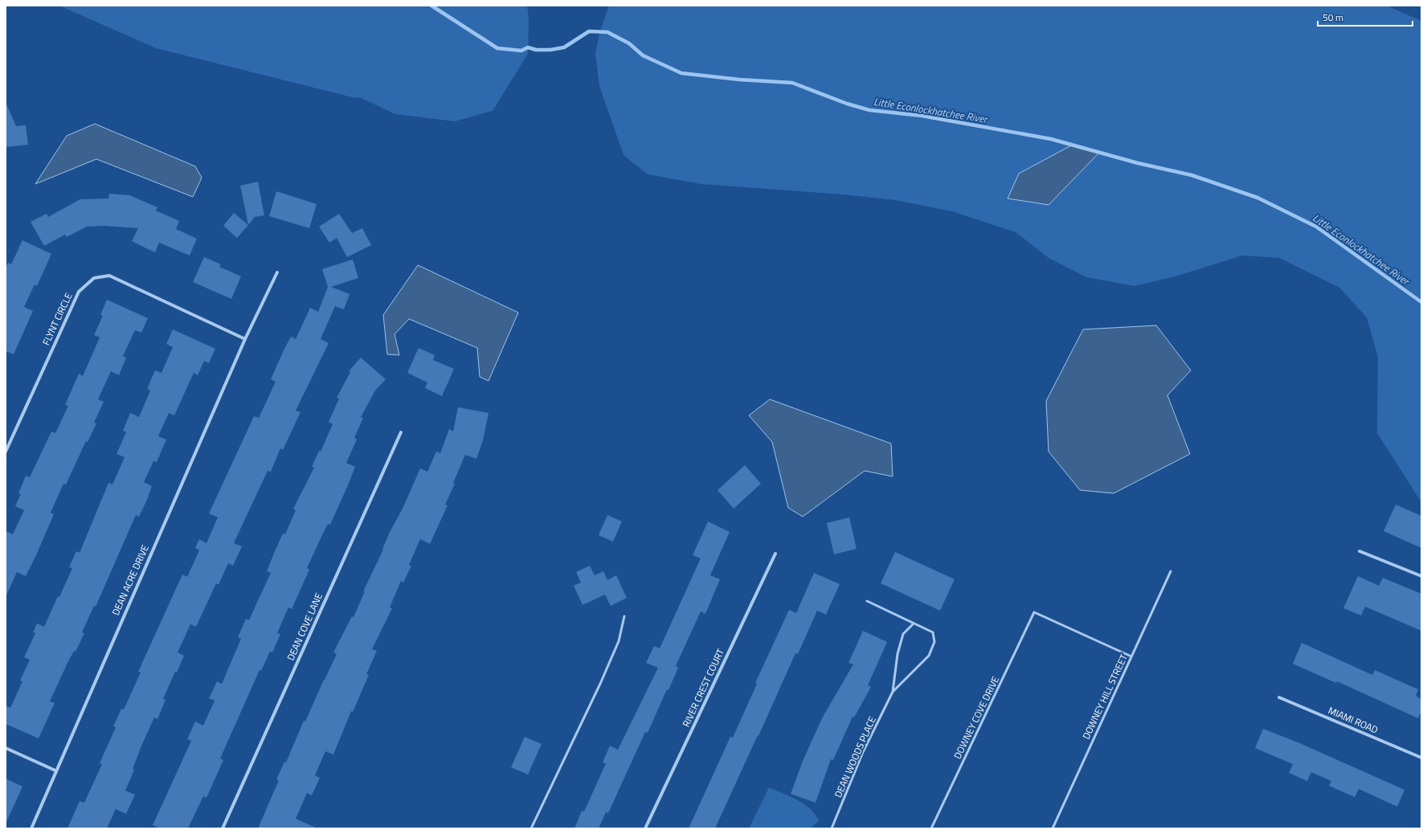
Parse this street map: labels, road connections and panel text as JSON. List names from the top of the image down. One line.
{"streets":{"street":["FLYNT CIRCLE","DEAN ACRE DRIVE","DEAN COVE LANE","RIVER CREST COURT","MIAMI ROAD"],"lane":["DOWNEY HILL STREET","DOWNEY COVE DRIVE","DEAN WOODS PLACE"]},"crossings":[["FLYNT CIRCLE","DEAN ACRE DRIVE"],["DOWNEY HILL STREET","DOWNEY COVE DRIVE"]],"water":["Little Econlockhatchee River"],"scale_bar":"50 m"}
